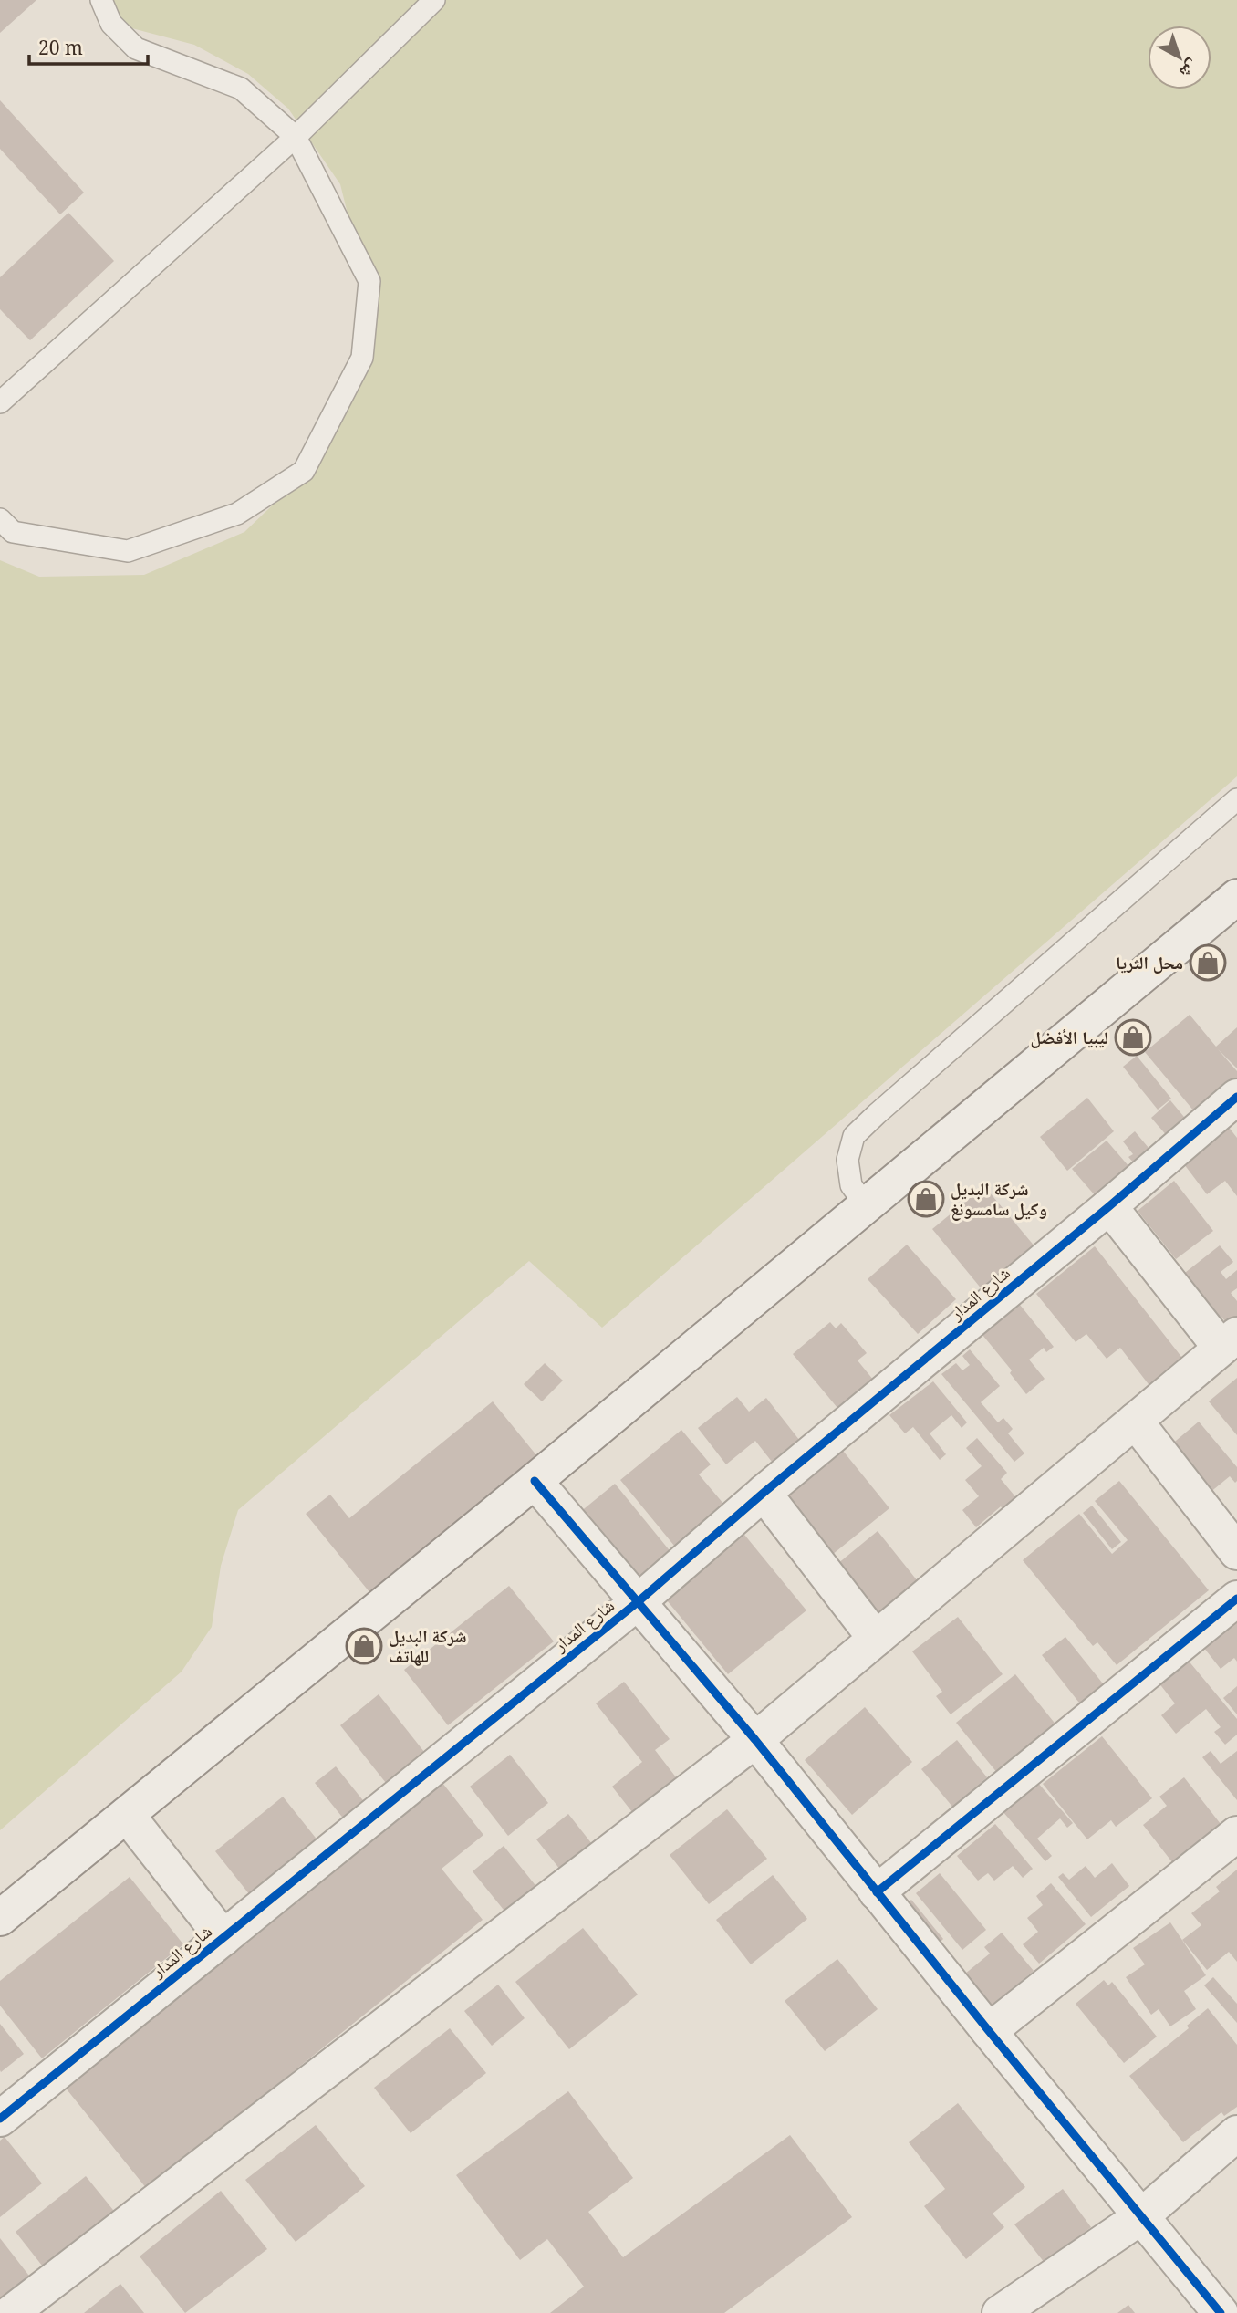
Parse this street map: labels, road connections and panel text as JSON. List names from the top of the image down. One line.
{"streets":{"street":["شارع المدار"]},"places":{"shop":["محل الثريا","ليبيا الأفضل","شركة البديل وكيل سامسونغ","شركة البديل للهاتف"]},"scale_bar":"20 m","north":"bottom right"}
